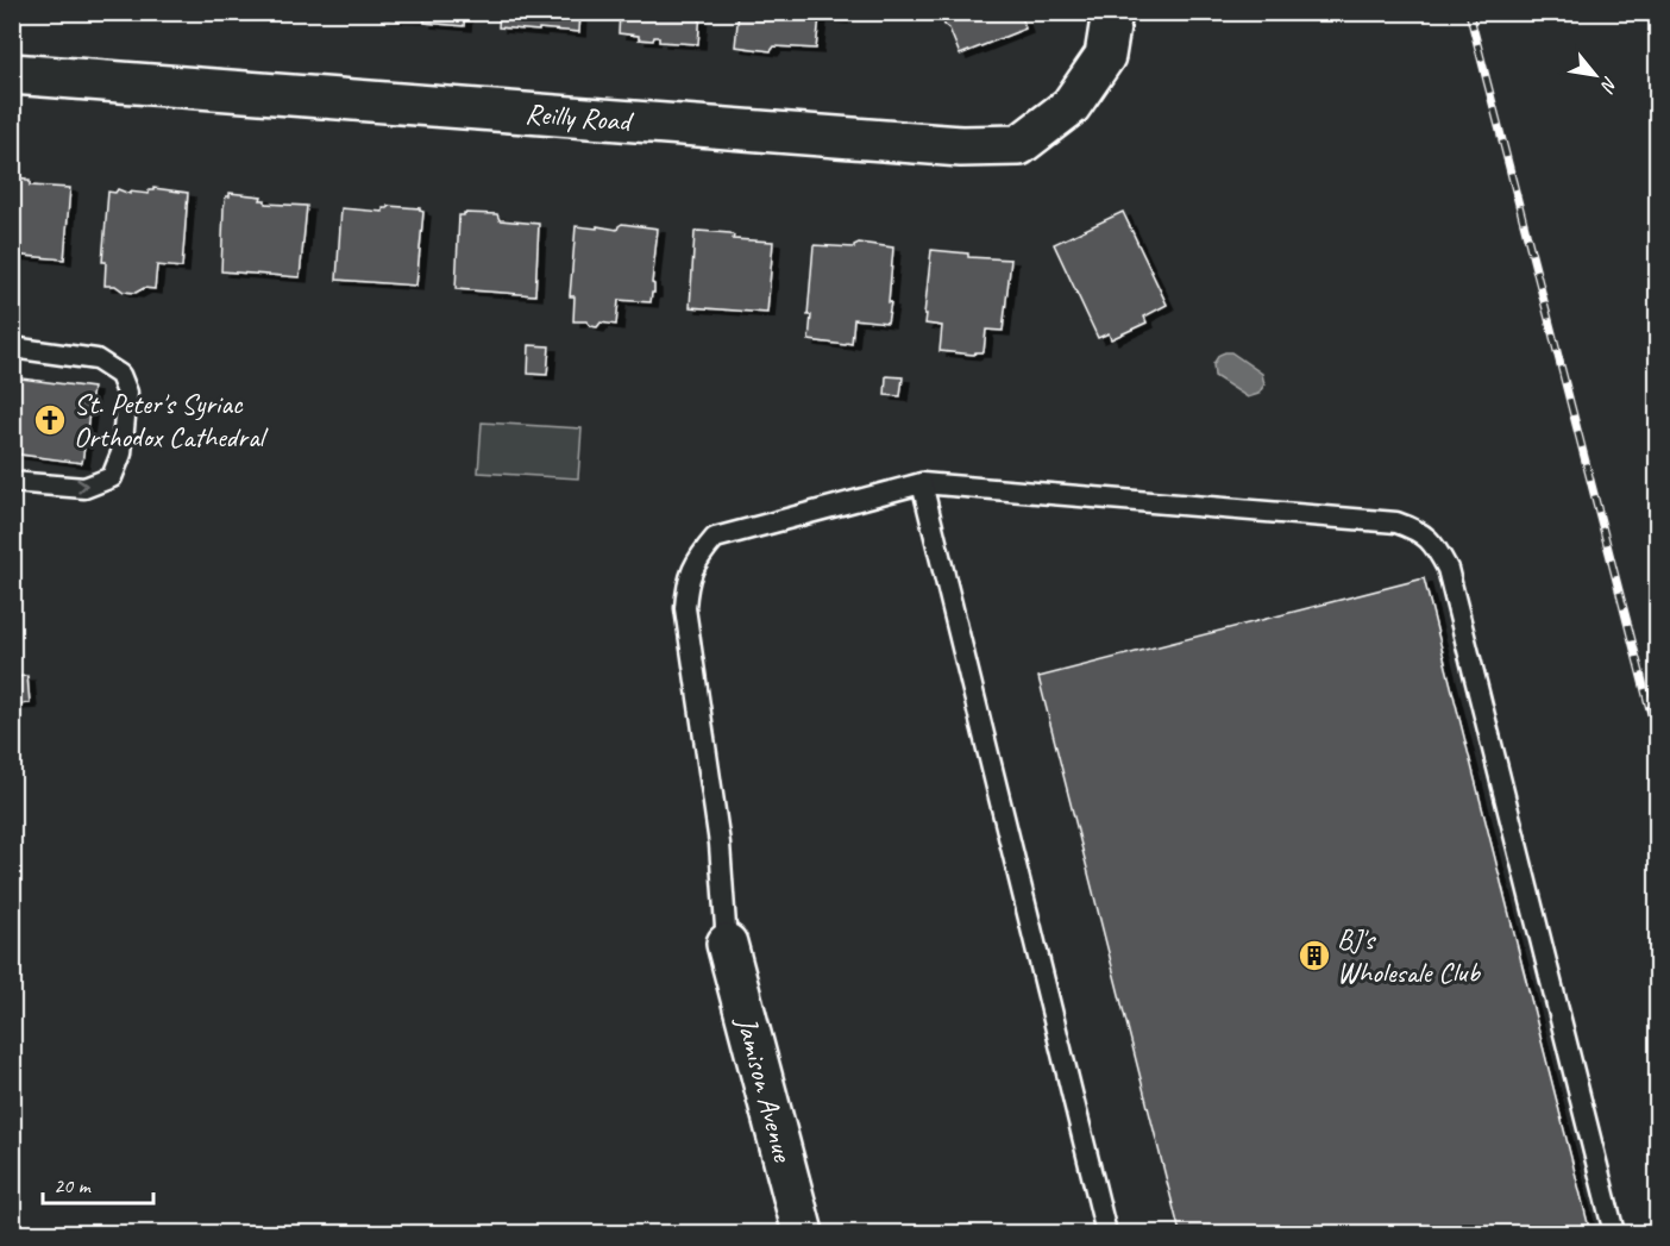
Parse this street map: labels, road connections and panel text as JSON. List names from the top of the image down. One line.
{"streets":{"street":["Reilly Road","Jamison Avenue"]},"places":{"church":["St. Peter's Syriac Orthodox Cathedral"],"building":["BJ's Wholesale Club"]},"scale_bar":"20 m","north":"bottom right"}
